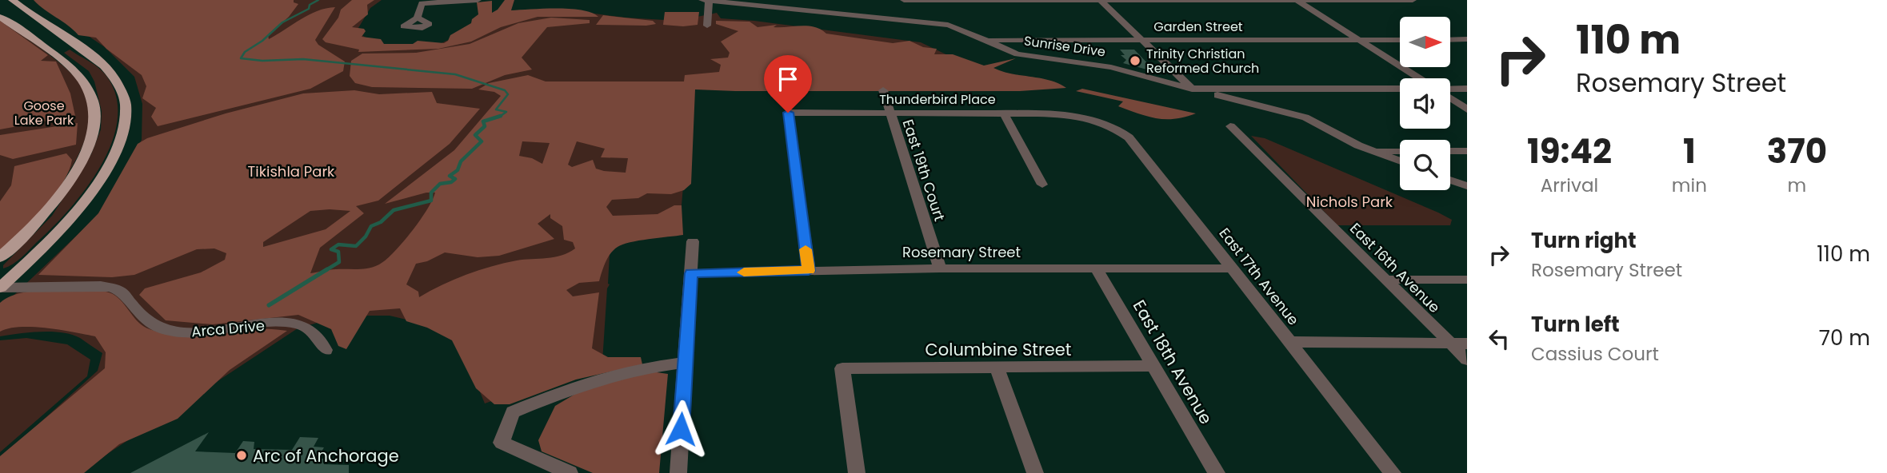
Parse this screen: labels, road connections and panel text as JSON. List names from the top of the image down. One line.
{"streets":{"street":["Garden Street","Sunrise Drive","Thunderbird Place","East 19th Court","Rosemary Street","East 16th Avenue","East 17th Avenue","Arca Drive","Columbine Street","East 18th Avenue"]},"crossings":[["Garden Street","Sunrise Drive"],["Thunderbird Place","East 19th Court"],["Thunderbird Place","Rosemary Street"],["Thunderbird Place","East 17th Avenue"],["East 19th Court","Rosemary Street"],["Rosemary Street","East 17th Avenue"],["Rosemary Street","East 18th Avenue"],["Columbine Street","East 18th Avenue"]],"parks":["Goose Lake Park","Tikishla Park","Nichols Park"],"places":["Trinity Christian Reformed Church","Arc of Anchorage"],"north":"right","page":{"turn":["110 m","Rosemary Street"],"eta":["19:42","Arrival","1","min","370","m"],"list":[{"name":"Turn right","note":"Rosemary Street","value":"110 m"},{"name":"Turn left","note":"Cassius Court","value":"70 m"}]}}
